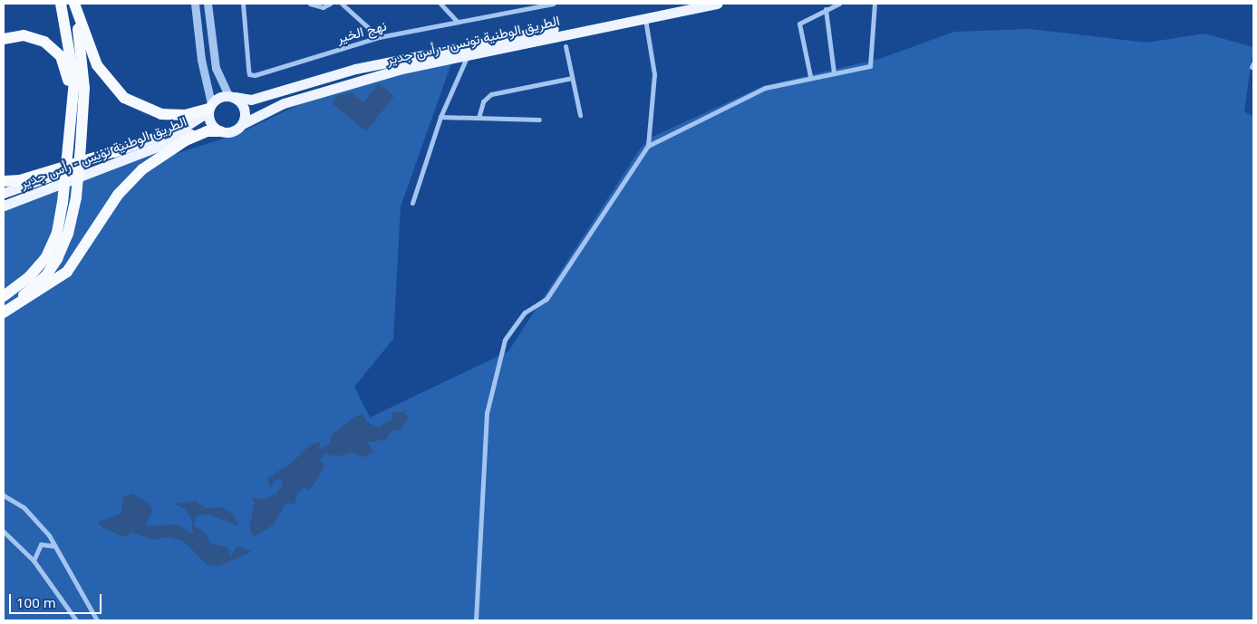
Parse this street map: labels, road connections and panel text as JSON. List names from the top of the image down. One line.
{"streets":{"main road":["الطريق الوطنية تونس - رأس جدير"],"street":["نهج الخير"]},"scale_bar":"100 m"}
